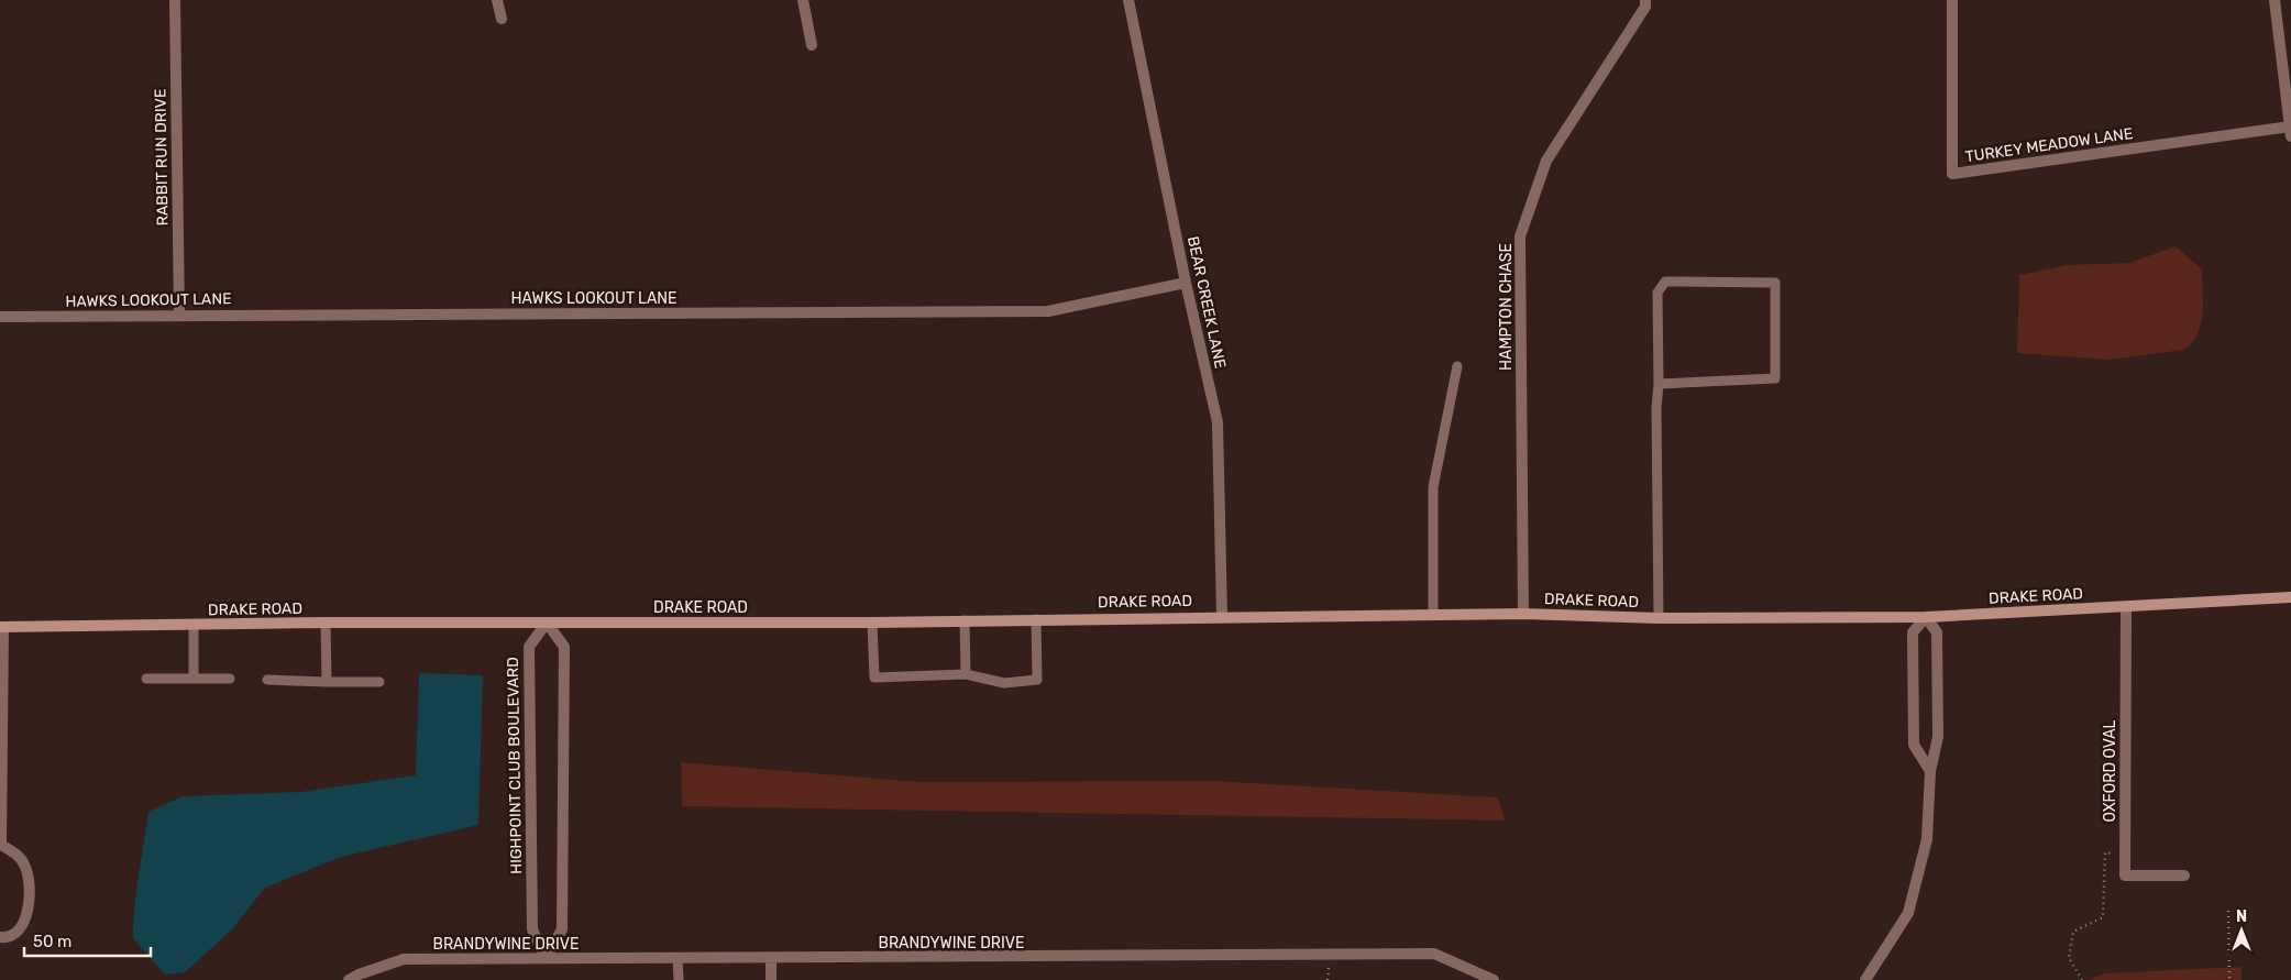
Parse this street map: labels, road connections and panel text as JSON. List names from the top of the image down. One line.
{"streets":{"street":["TURKEY MEADOW LANE","RABBIT RUN DRIVE","HAWKS LOOKOUT LANE","BEAR CREEK LANE","HAMPTON CHASE","DRAKE ROAD","HIGHPOINT CLUB BOULEVARD","OXFORD OVAL","BRANDYWINE DRIVE"]},"crossings":[["RABBIT RUN DRIVE","HAWKS LOOKOUT LANE"],["HAWKS LOOKOUT LANE","BEAR CREEK LANE"],["BEAR CREEK LANE","DRAKE ROAD"],["HAMPTON CHASE","DRAKE ROAD"],["DRAKE ROAD","HIGHPOINT CLUB BOULEVARD"],["DRAKE ROAD","OXFORD OVAL"],["HIGHPOINT CLUB BOULEVARD","BRANDYWINE DRIVE"]],"scale_bar":"50 m","north":"top"}
